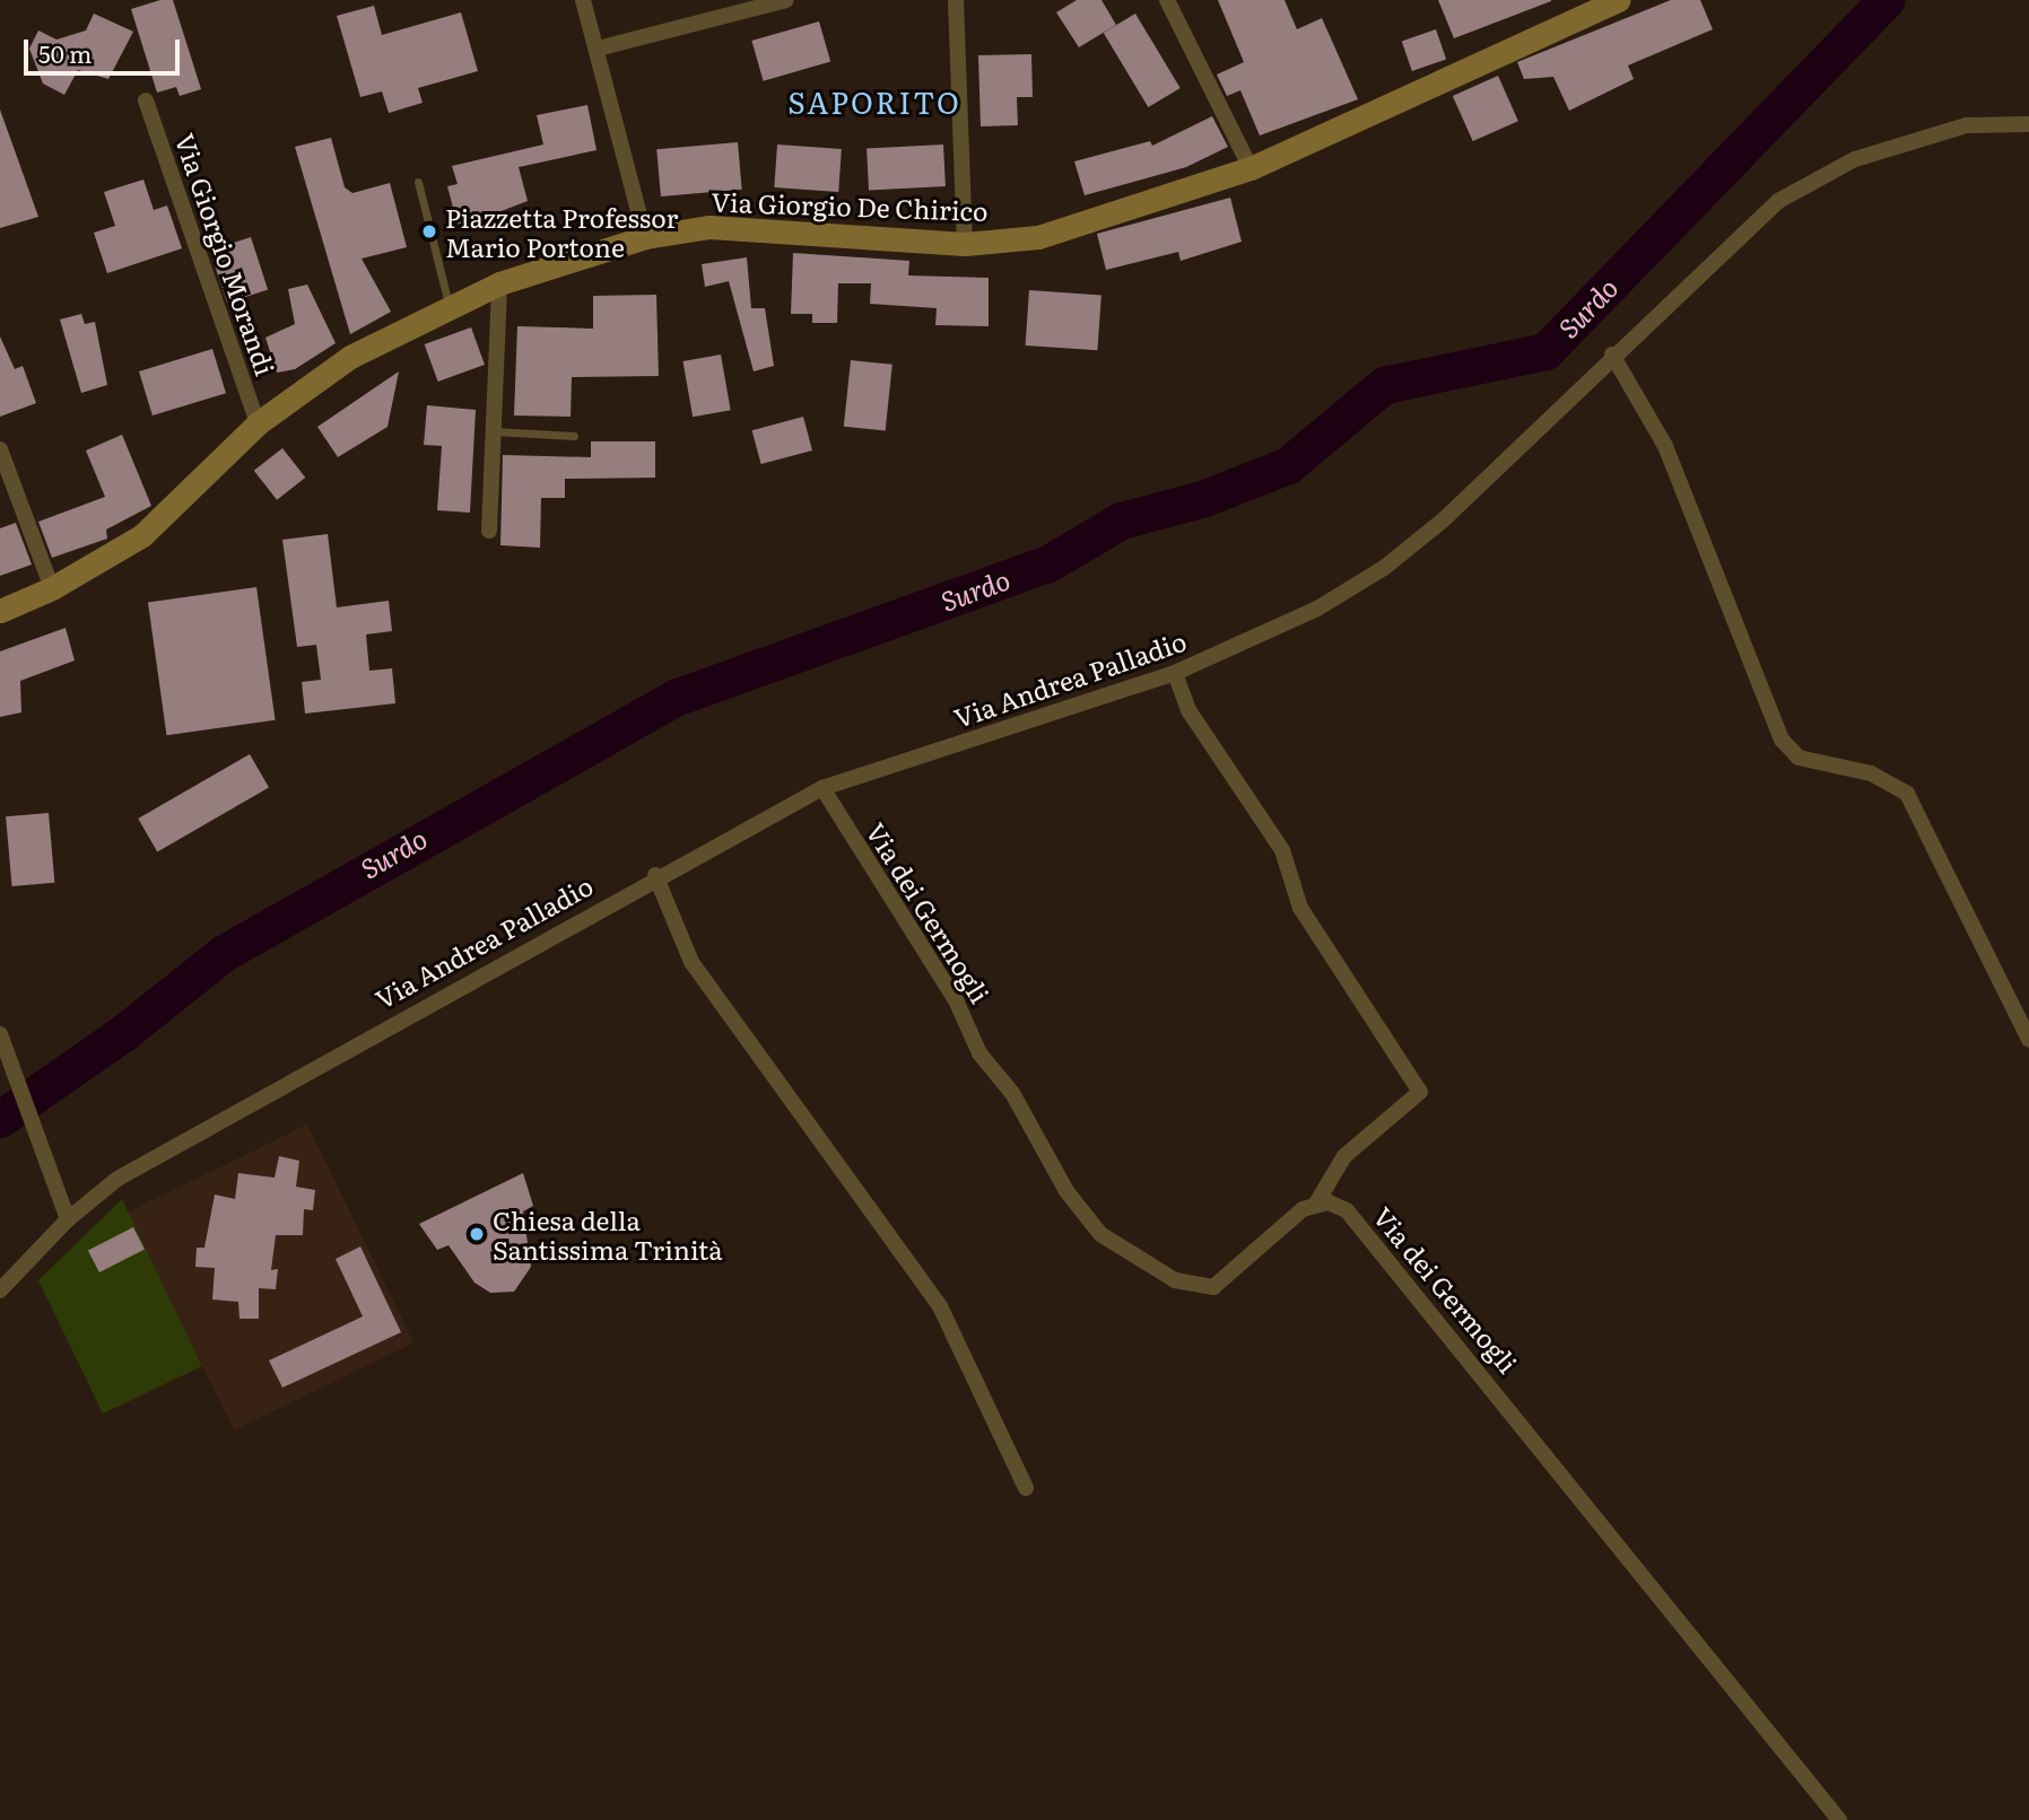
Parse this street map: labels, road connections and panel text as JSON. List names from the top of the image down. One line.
{"streets":{"main road":["Via Giorgio De Chirico"],"street":["Via Giorgio Morandi","Via Andrea Palladio","Via dei Germogli"]},"crossings":[["Via Giorgio De Chirico","Via Giorgio Morandi"],["Via Andrea Palladio","Via dei Germogli"]],"districts":["SAPORITO"],"water":["Surdo"],"places":["Piazzetta Professor Mario Portone","Chiesa della Santissima Trinità"],"scale_bar":"50 m"}
